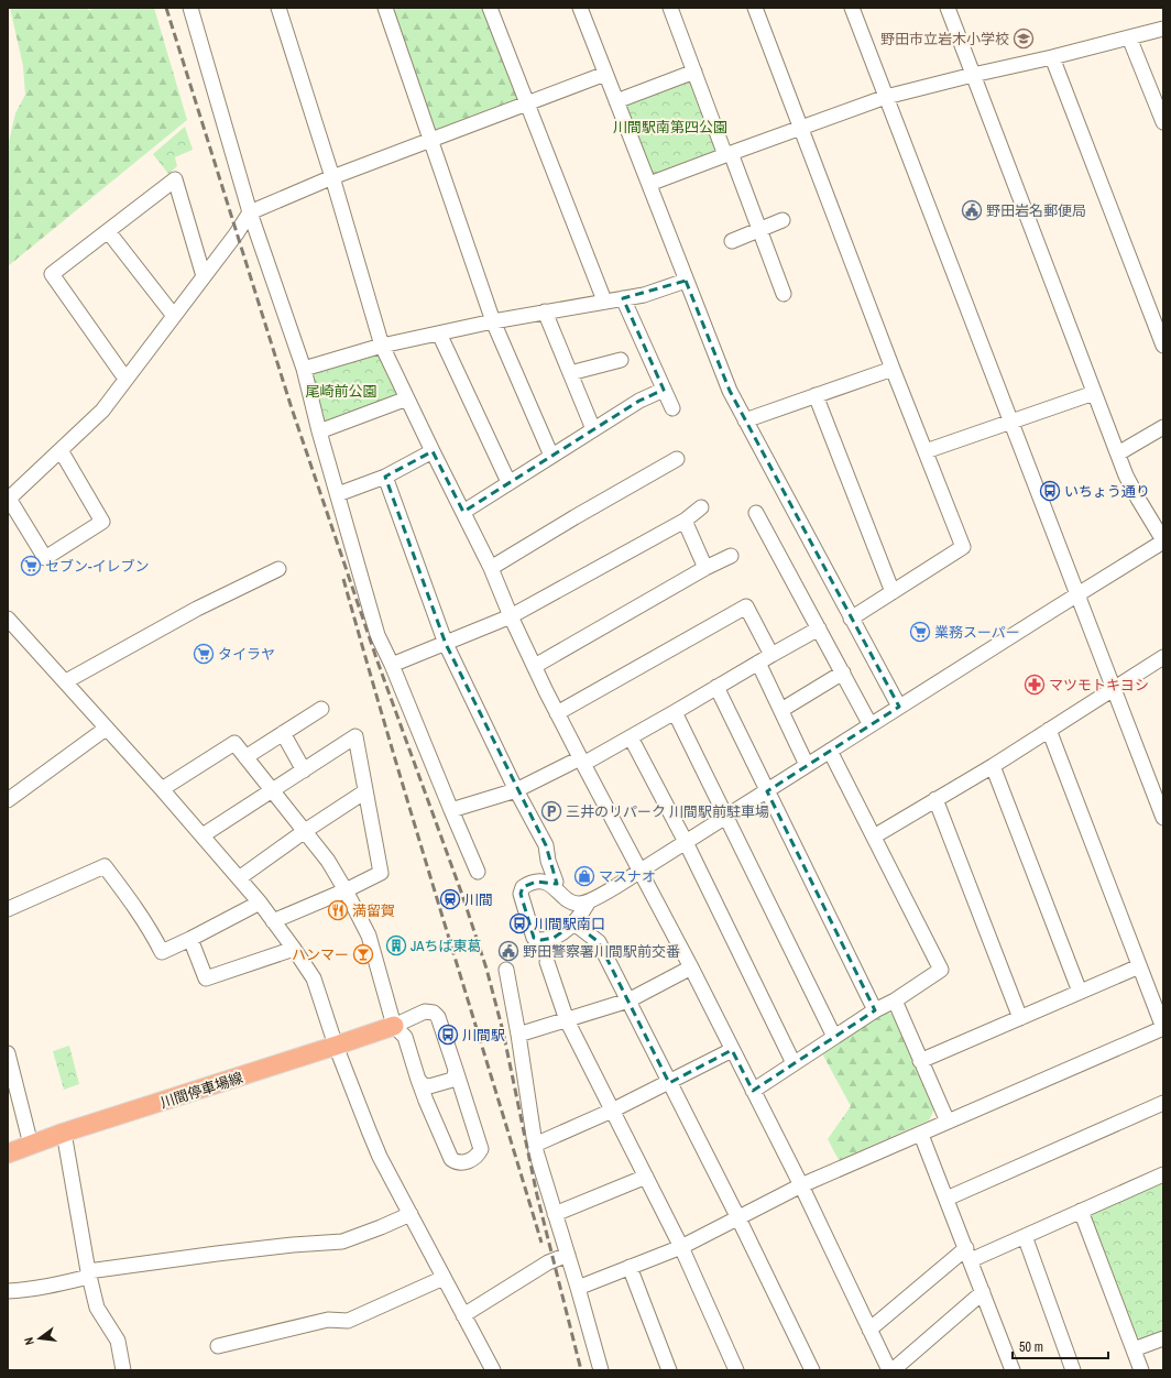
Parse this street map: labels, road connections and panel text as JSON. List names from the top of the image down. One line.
{"streets":{"main road":["川間停車場線"]},"parks":["川間駅南第四公園","尾崎前公園"],"places":{"school or university":["野田市立岩木小学校"],"public building":["野田岩名郵便局","野田警察署川間駅前交番"],"bus stop":["いちょう通り","川間駅南口","川間駅"],"supermarket":["セブン-イレブン","業務スーパー","タイラヤ"],"pharmacy":["マツモトキヨシ"],"parking":["三井のリパーク 川間駅前駐車場"],"shop":["マスナオ"],"station":["川間"],"restaurant":["満留賀"],"building":["JAちば東葛"],"bar":["ハンマー"]},"scale_bar":"50 m","north":"left"}
